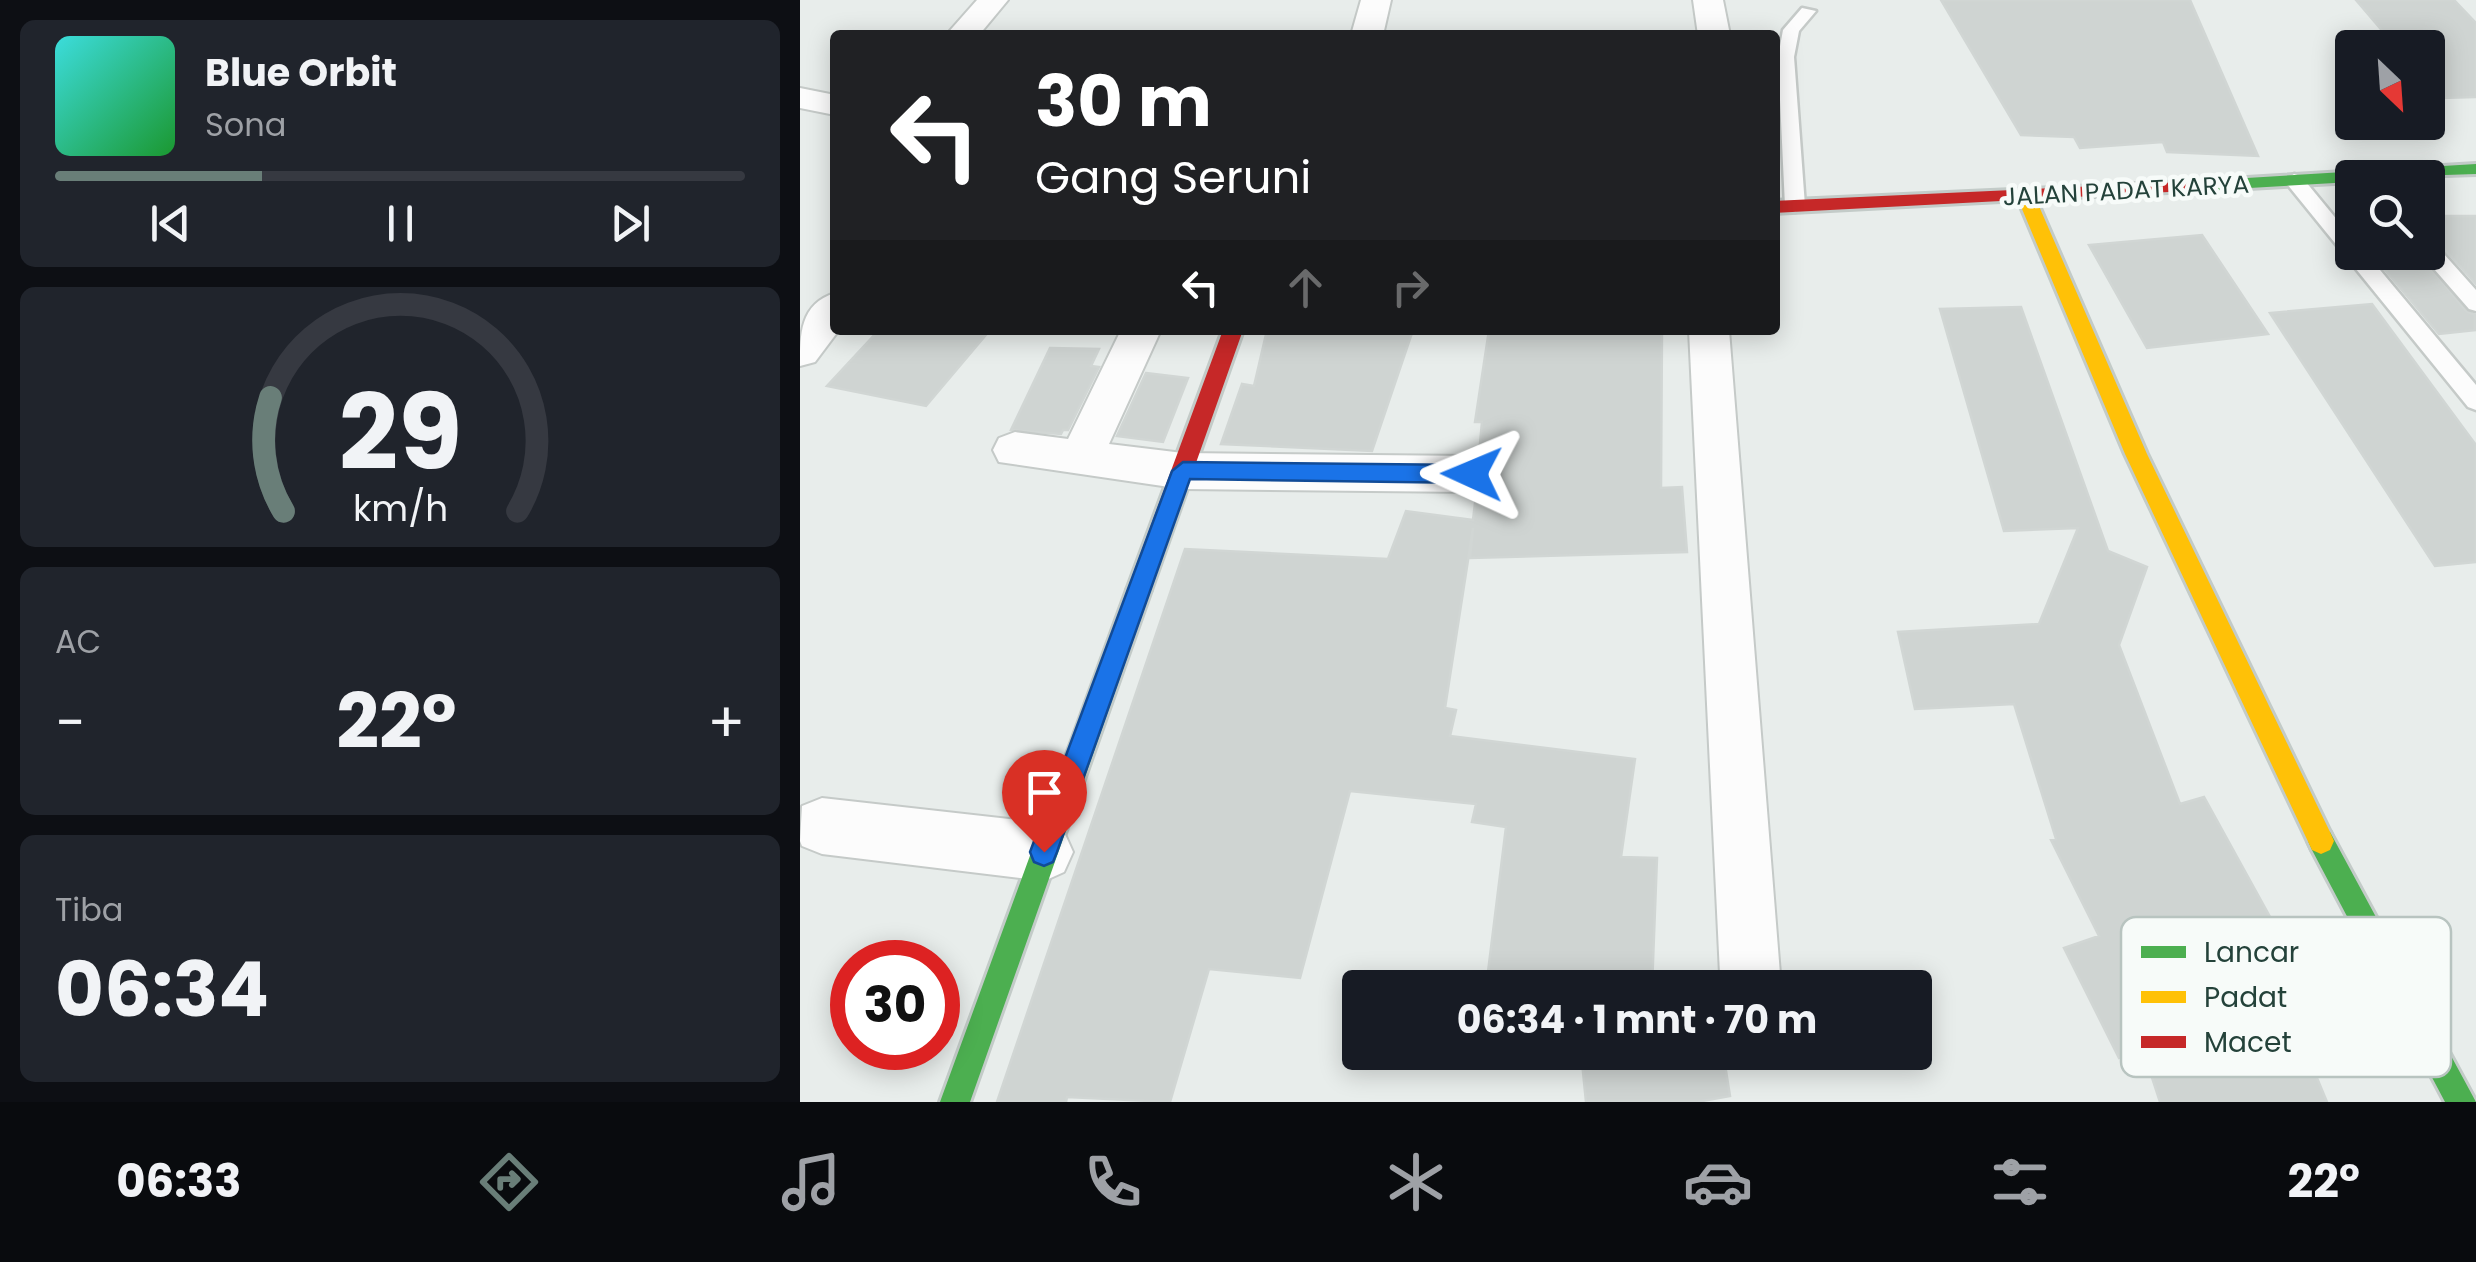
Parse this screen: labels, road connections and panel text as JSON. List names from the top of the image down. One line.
{"streets":{"street":["JALAN PADAT KARYA"]},"legend":["Lancar","Padat","Macet"],"north":"bottom right","page":{"turn":["30 m","Gang Seruni"],"song":["Blue Orbit","Sona"],"tile":["AC",["Tiba","06:34"]],"heat":["−","22°","+"],"limit":"30","trip":"06:34 · 1 mnt · 70 m","tabs":["06:33","22°"],"gauge":["29","km/h"]}}
